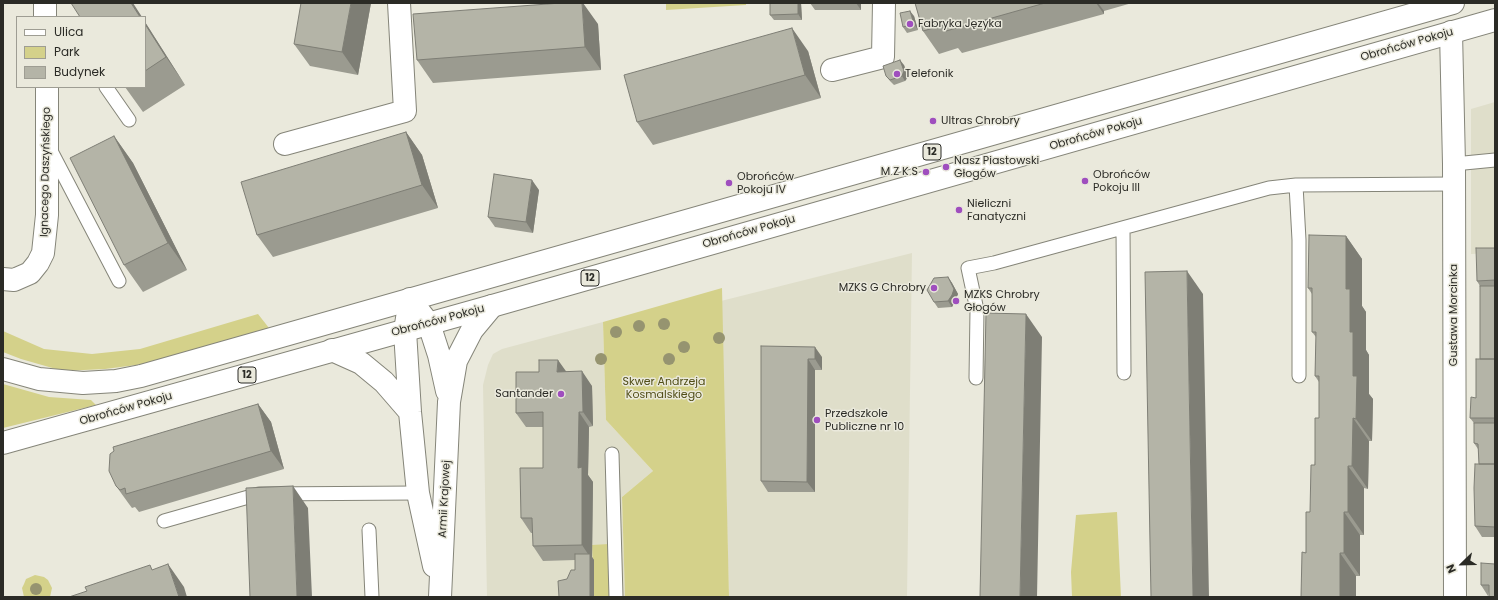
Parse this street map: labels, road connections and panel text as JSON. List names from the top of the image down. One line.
{"streets":{"main road":["Obrońców Pokoju","12","Ignacego Daszyńskiego","Gustawa Morcinka","Armii Krajowej"]},"crossings":[["Obrońców Pokoju","Gustawa Morcinka"],["Obrońców Pokoju","Armii Krajowej"],["12","Armii Krajowej"]],"parks":["Skwer Andrzeja Kosmalskiego"],"places":["Fabryka Języka","Telefonik","Ultras Chrobry","Nasz Piastowski Głogów","M Z K S","Obrońców Pokoju III","Obrońców Pokoju IV","Nieliczni Fanatyczni","MZKS G Chrobry","MZKS Chrobry Głogów","Santander","Przedszkole Publiczne nr 10"],"legend":["Ulica","Park","Budynek"],"north":"bottom left"}
